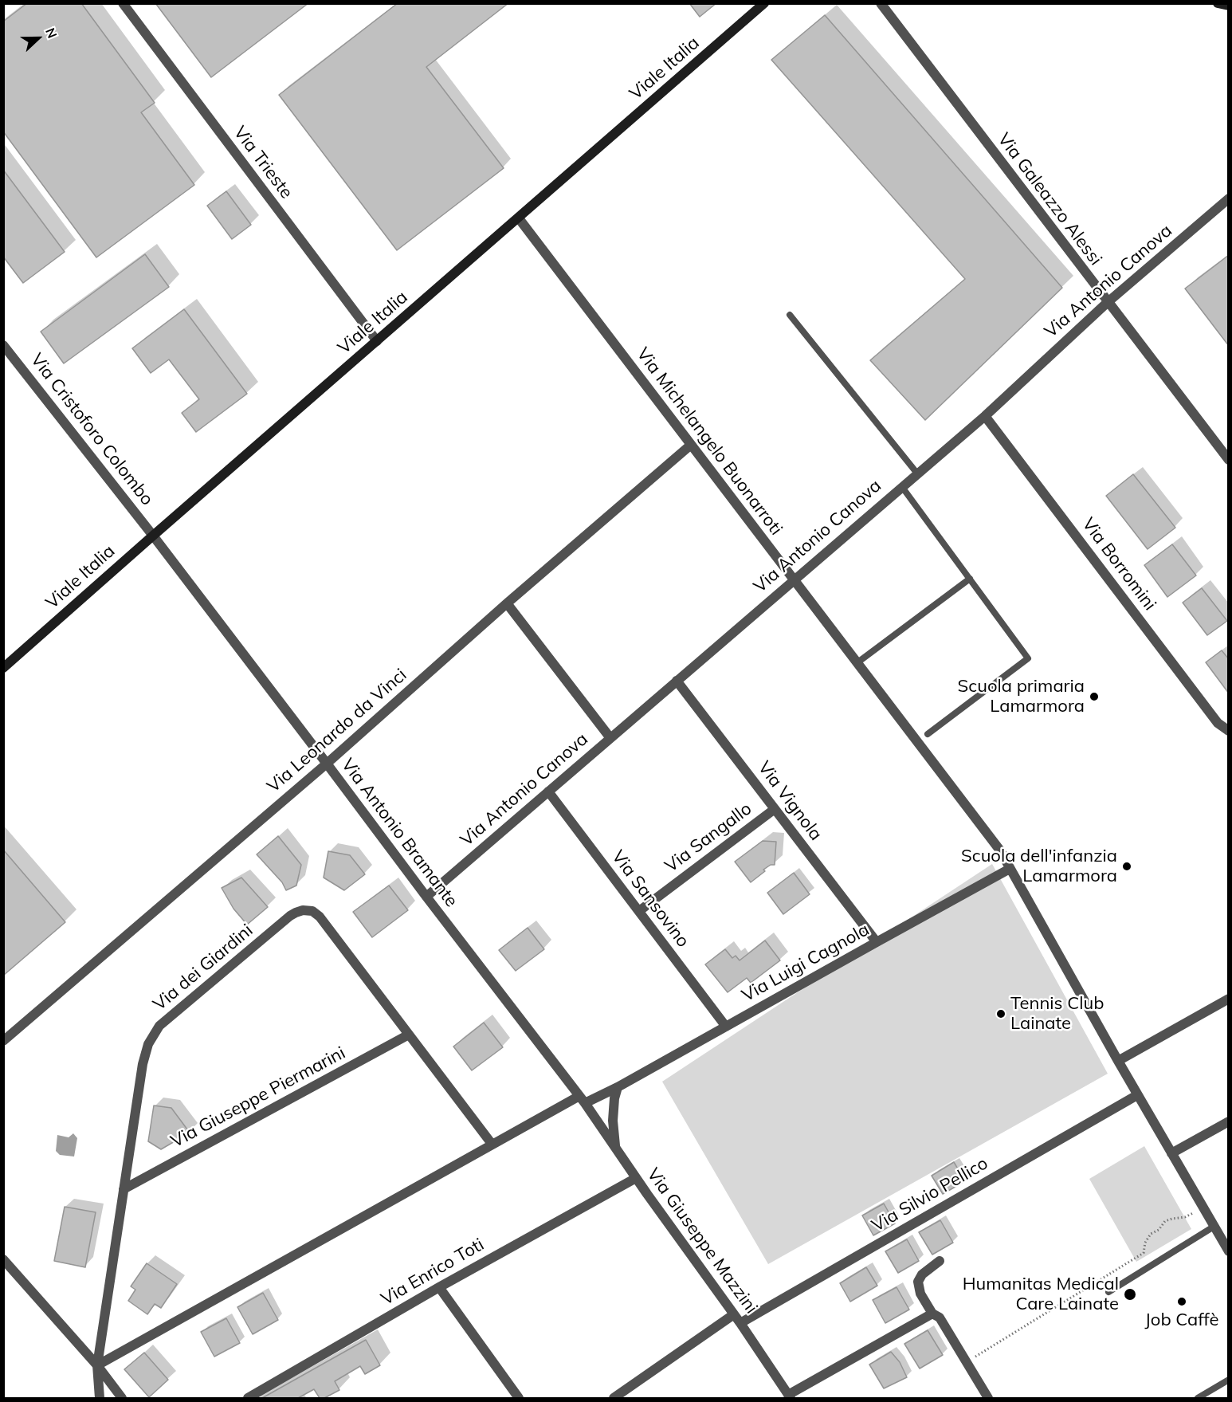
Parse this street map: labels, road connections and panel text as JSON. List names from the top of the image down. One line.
{"streets":{"street":["Viale Italia","Via Trieste","Via Galeazzo Alessi","Via Antonio Canova","Via Cristoforo Colombo","Via Michelangelo Buonarroti","Via Borromini","Via Leonardo da Vinci","Via Vignola","Via Antonio Bramante","Via Sangallo","Via Sansovino","Via Luigi Cagnola","Via dei Giardini","Via Giuseppe Piermarini","Via Silvio Pellico","Via Giuseppe Mazzini","Via Enrico Toti"]},"crossings":[["Viale Italia","Via Trieste"],["Viale Italia","Via Cristoforo Colombo"],["Viale Italia","Via Michelangelo Buonarroti"],["Viale Italia","Via Antonio Bramante"],["Via Galeazzo Alessi","Via Antonio Canova"],["Via Antonio Canova","Via Michelangelo Buonarroti"],["Via Antonio Canova","Via Borromini"],["Via Antonio Canova","Via Vignola"],["Via Antonio Canova","Via Antonio Bramante"],["Via Antonio Canova","Via Sansovino"],["Via Cristoforo Colombo","Via Antonio Bramante"],["Via Michelangelo Buonarroti","Via Leonardo da Vinci"],["Via Michelangelo Buonarroti","Via Luigi Cagnola"],["Via Michelangelo Buonarroti","Via Silvio Pellico"],["Via Leonardo da Vinci","Via Antonio Bramante"],["Via Vignola","Via Sangallo"],["Via Vignola","Via Luigi Cagnola"],["Via Antonio Bramante","Via Luigi Cagnola"],["Via Antonio Bramante","Via Giuseppe Mazzini"],["Via Sangallo","Via Sansovino"],["Via Sansovino","Via Luigi Cagnola"],["Via Luigi Cagnola","Via dei Giardini"],["Via Luigi Cagnola","Via Giuseppe Mazzini"],["Via dei Giardini","Via Giuseppe Piermarini"],["Via Silvio Pellico","Via Giuseppe Mazzini"],["Via Giuseppe Mazzini","Via Enrico Toti"]],"places":["Scuola primaria Lamarmora","Scuola dell'infanzia Lamarmora","Tennis Club Lainate","Humanitas Medical Care Lainate","Job Caffè"],"north":"right"}
